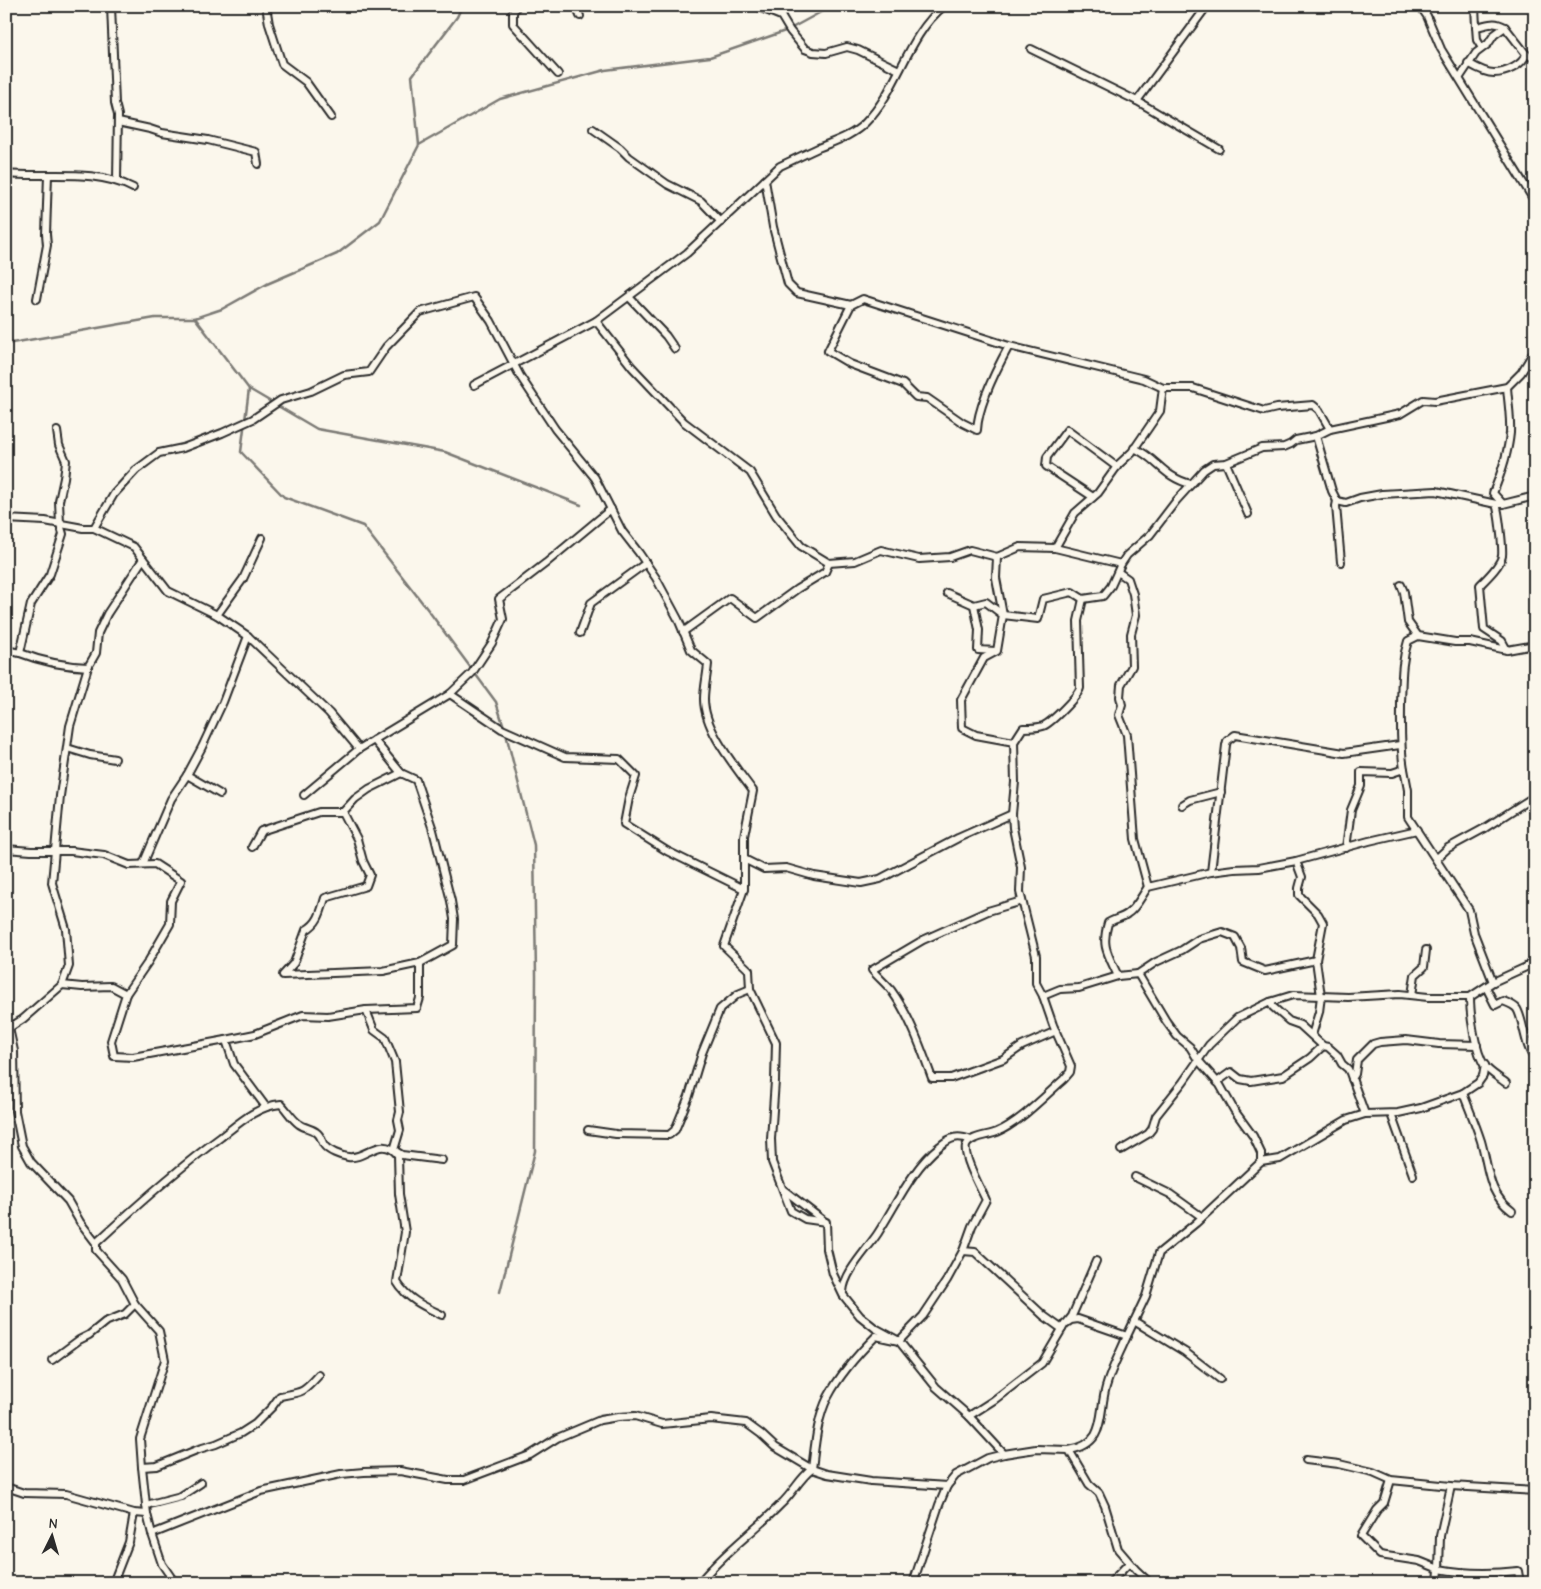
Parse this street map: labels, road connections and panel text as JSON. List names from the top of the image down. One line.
{"north":"top"}
